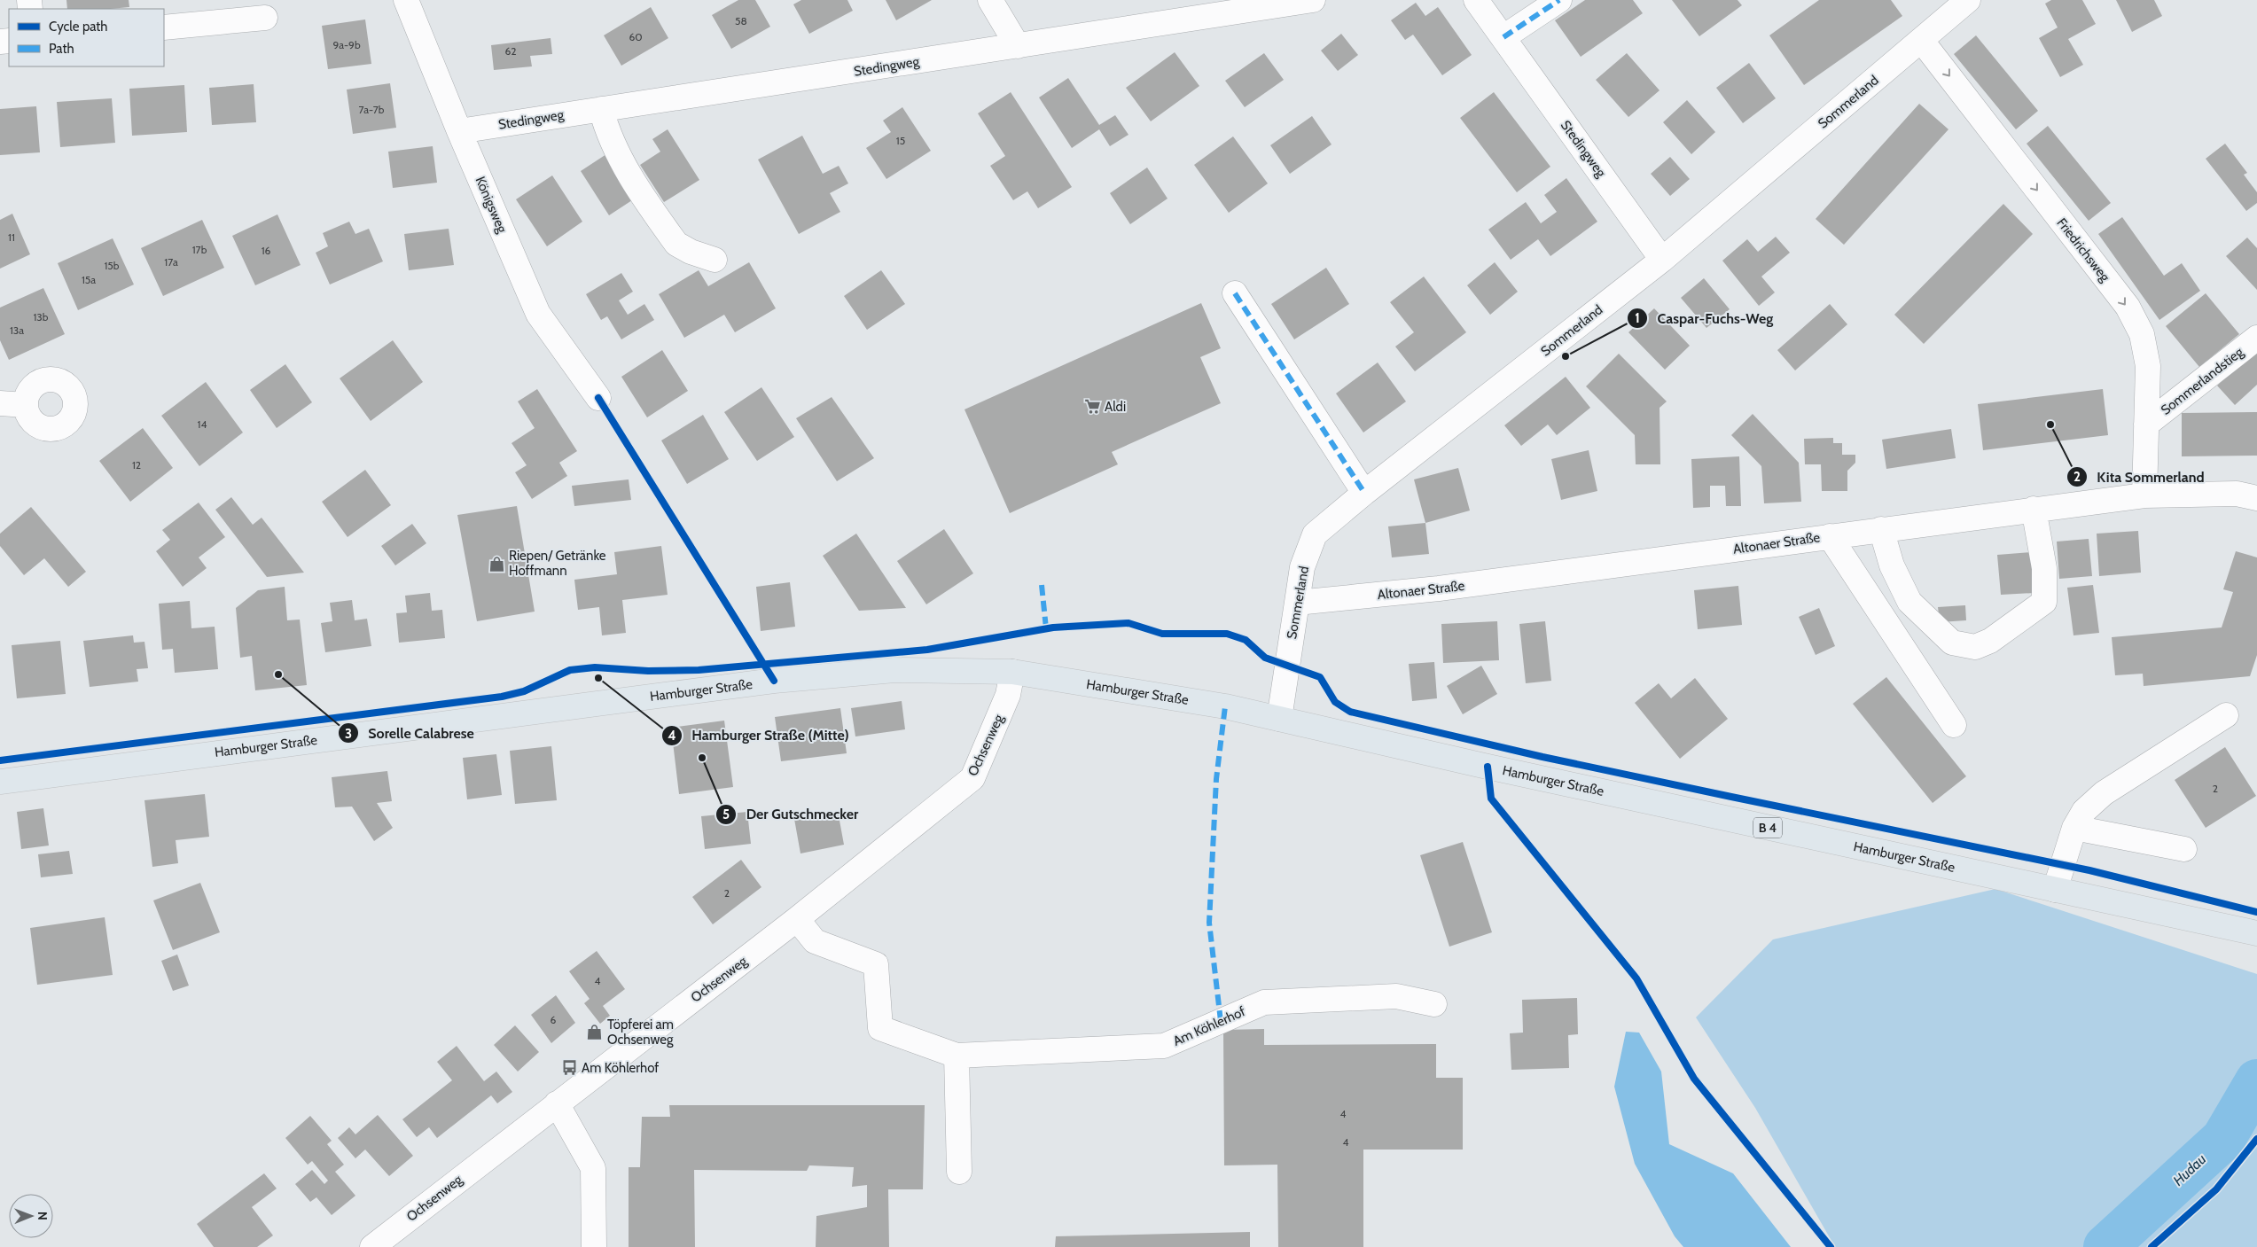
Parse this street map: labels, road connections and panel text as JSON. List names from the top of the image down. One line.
{"streets":{"main road":["Hamburger Straße","B 4"],"street":["Stedingweg","Sommerland","Königsweg","Friedrichsweg","Sommerlandstieg","Altonaer Straße","Ochsenweg","Am Köhlerhof"]},"crossings":[["Stedingweg","Sommerland"],["Stedingweg","Königsweg"],["Sommerland","Friedrichsweg"],["Sommerland","Altonaer Straße"],["Sommerland","Hamburger Straße"],["Friedrichsweg","Sommerlandstieg"],["Friedrichsweg","Altonaer Straße"],["Hamburger Straße","Ochsenweg"],["Ochsenweg","Am Köhlerhof"]],"one_way":["Friedrichsweg"],"water":["Hudau"],"places":{"other":["Caspar-Fuchs-Weg","Kita Sommerland","Sorelle Calabrese","Hamburger Straße (Mitte)","Der Gutschmecker"],"supermarket":["Aldi"],"shop":["Riepen/ Getränke Hoffmann","Töpferei am Ochsenweg"],"bus stop":["Am Köhlerhof"]},"house_numbers":["58","60","9a-9b","62","7a-7b","15","11","17b","16","17a","15b","15a","13b","13a","14","12","2","2","4","6","4","4"],"legend":["Cycle path","Path"],"north":"right"}
